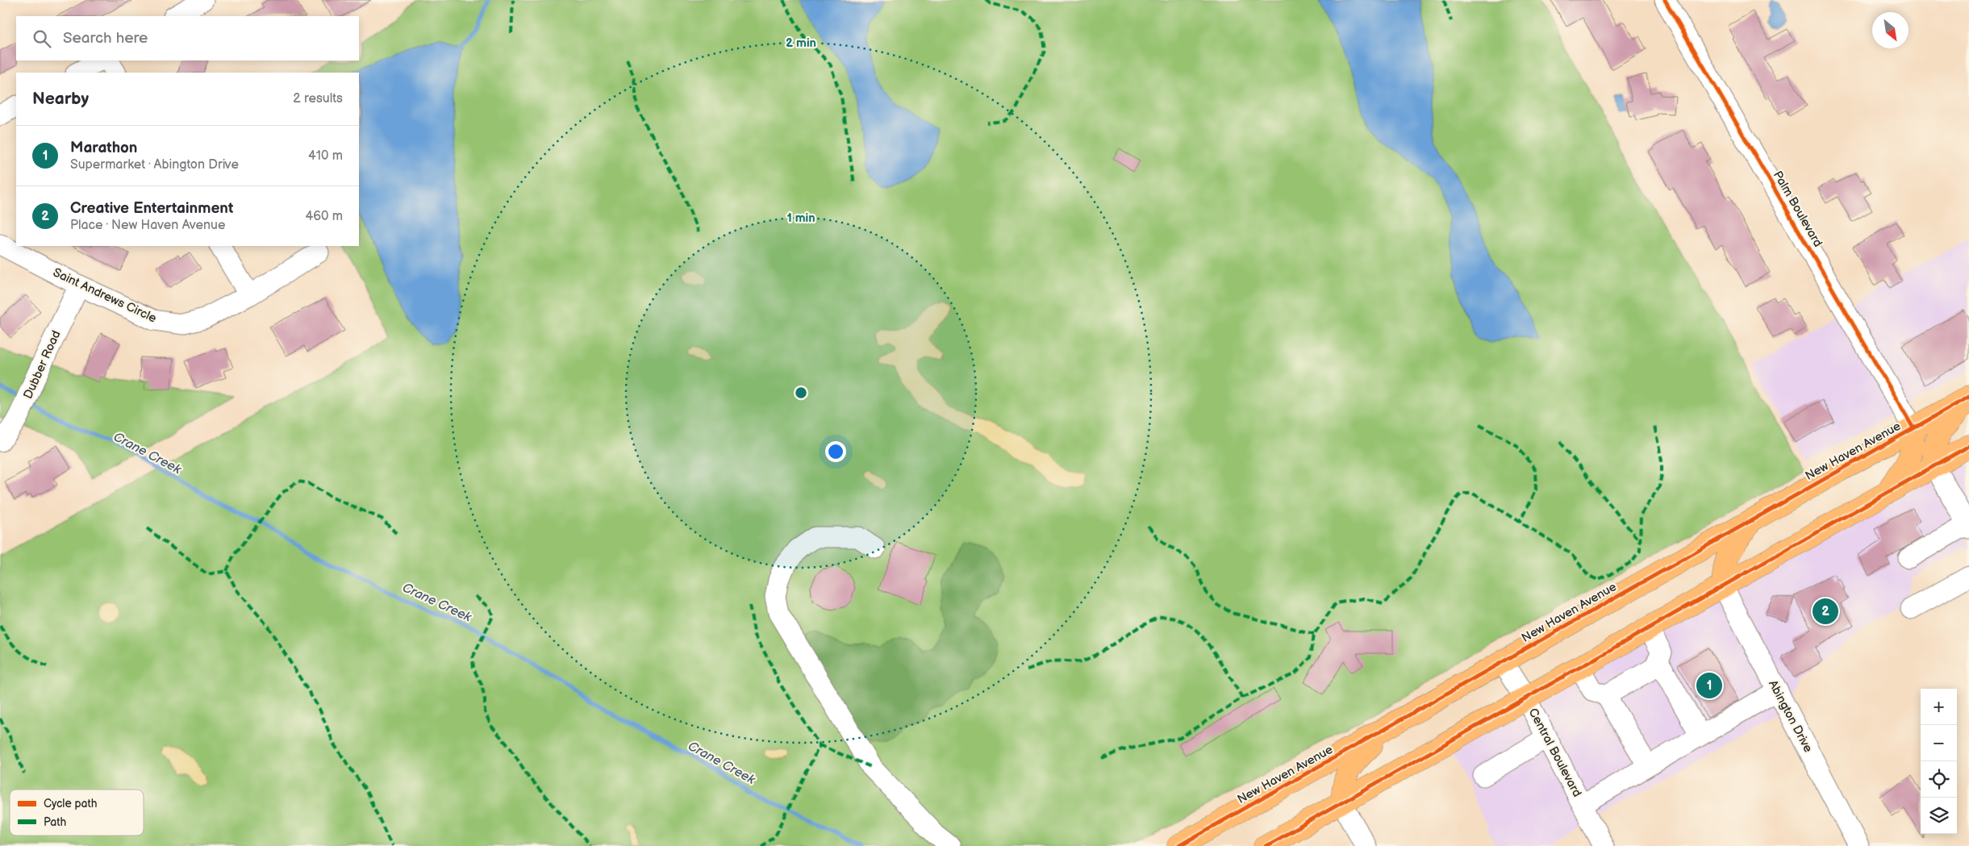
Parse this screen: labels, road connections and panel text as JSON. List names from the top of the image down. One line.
{"streets":{"main road":["New Haven Avenue"],"street":["Palm Boulevard","Saint Andrews Circle","Dubber Road","Abington Drive","Central Boulevard"]},"crossings":[["Palm Boulevard","New Haven Avenue"],["Saint Andrews Circle","Dubber Road"],["New Haven Avenue","Central Boulevard"]],"water":["Crane Creek"],"legend":["Cycle path","Path"],"north":"bottom right","page":{"search":"Search here","heading":["Nearby","2 results"],"list":[{"mark":"1","name":"Marathon","note":"Supermarket · Abington Drive","value":"410 m"},{"mark":"2","name":"Creative Entertainment","note":"Place · New Haven Avenue","value":"460 m"}],"pins":["2","1"],"map_buttons":["+","−"]},"rings":["2 min","1 min"]}
